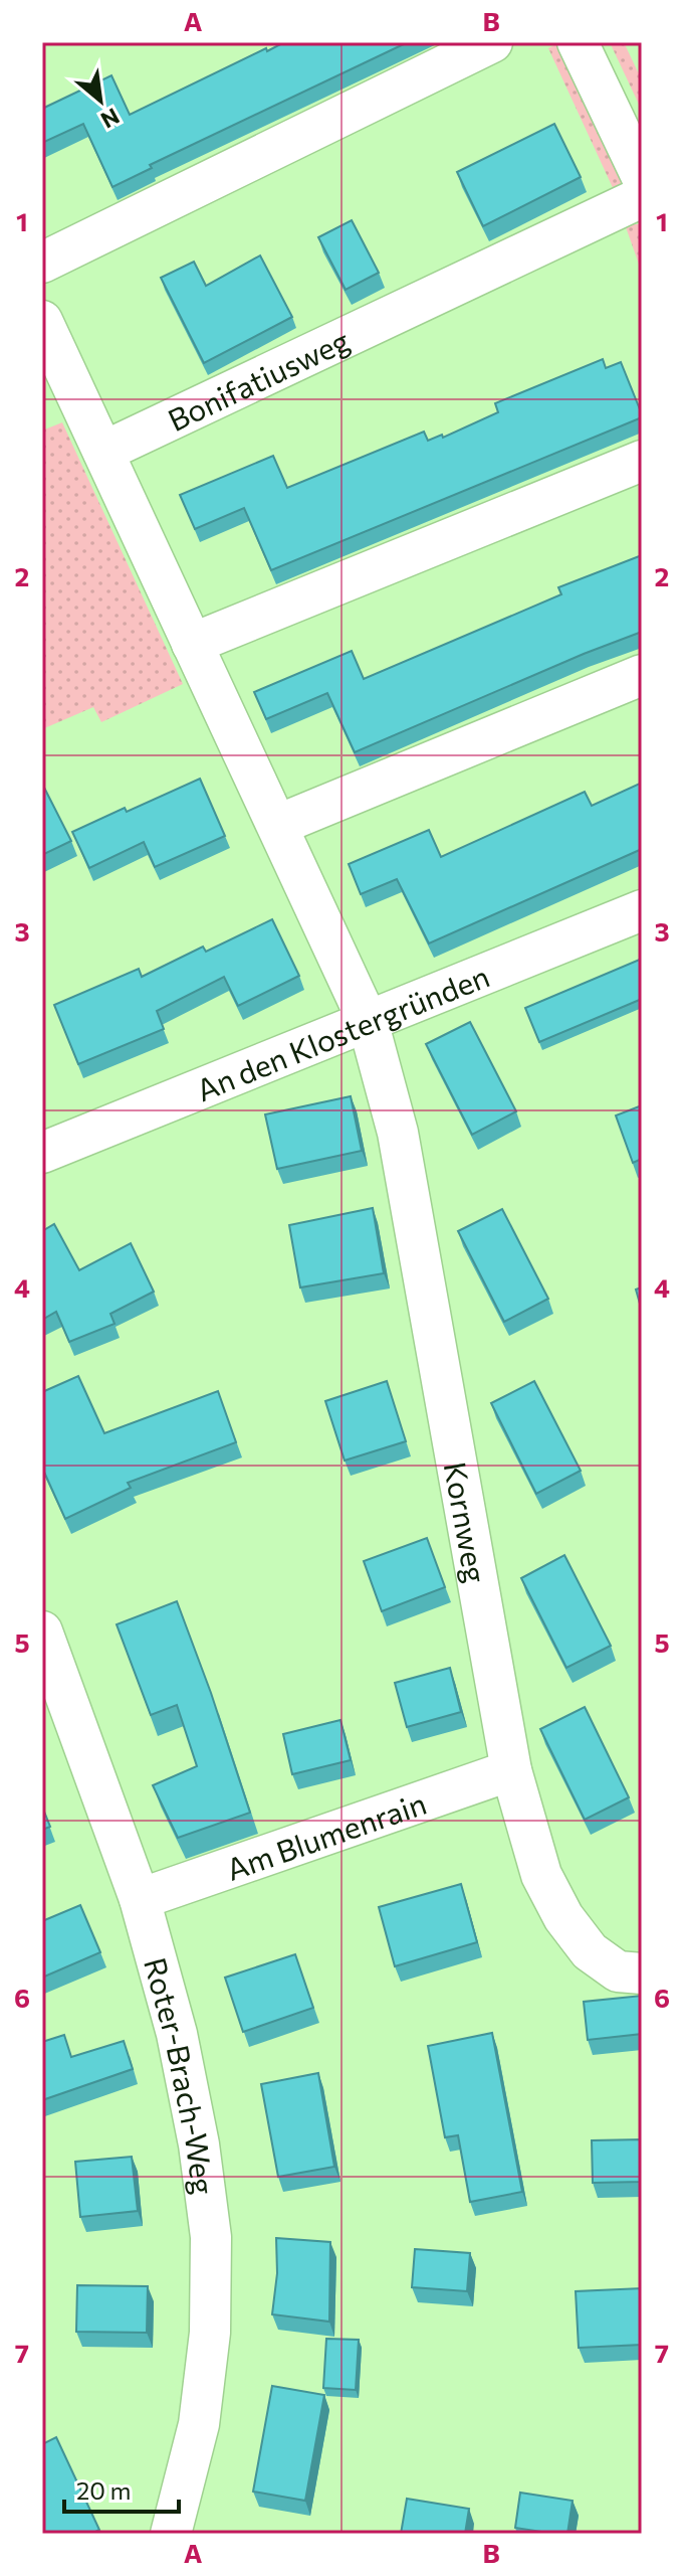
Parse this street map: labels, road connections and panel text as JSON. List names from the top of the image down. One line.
{"streets":{"street":["Bonifatiusweg","An den Klostergründen","Kornweg","Am Blumenrain","Roter-Brach-Weg"]},"crossings":[["An den Klostergründen","Kornweg"],["Kornweg","Am Blumenrain"],["Am Blumenrain","Roter-Brach-Weg"]],"scale_bar":"20 m","north":"bottom right","grid":{"columns":["A","B"],"rows":["1","2","3","4","5","6","7"]}}
